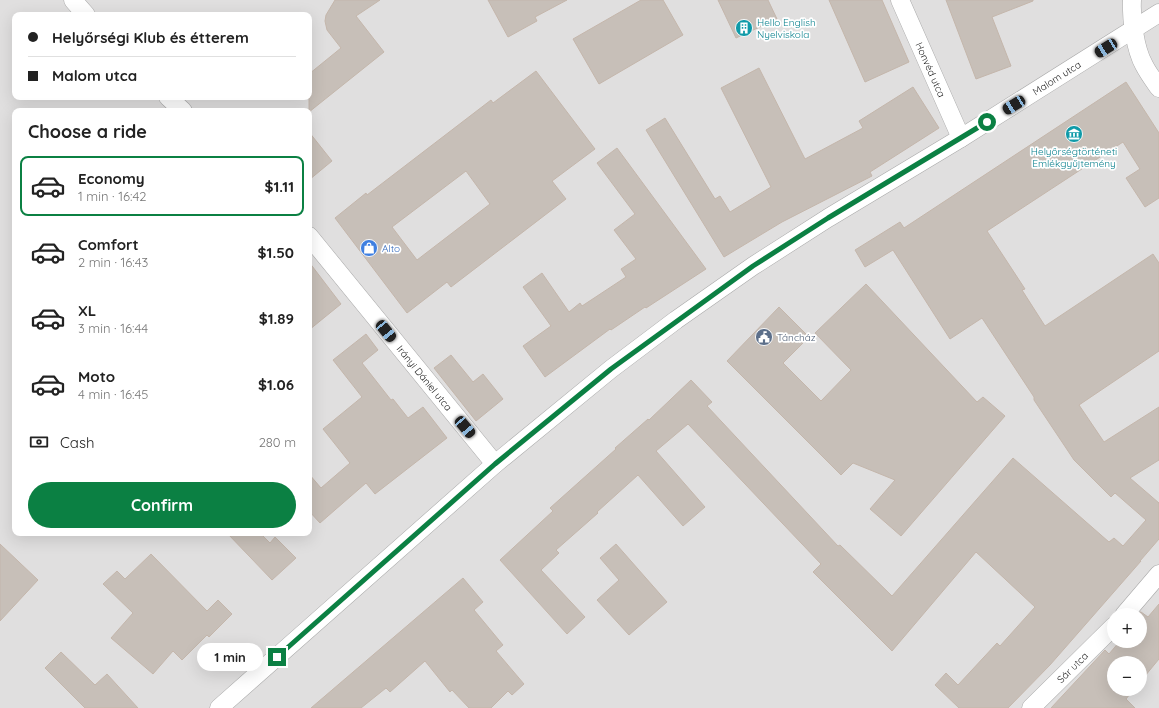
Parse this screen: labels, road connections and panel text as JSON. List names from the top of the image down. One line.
{"streets":{"street":["Honvéd utca","Malom utca","Irányi Dániel utca","Sár utca"]},"crossings":[["Honvéd utca","Malom utca"],["Malom utca","Irányi Dániel utca"]],"places":{"building":["Hello English Nyelviskola"],"museum":["Helyőrségtörténeti Emlékgyűjtemény"],"shop":["Alto"],"public building":["Táncház"]},"page":{"banner":["Helyőrségi Klub és étterem","Malom utca"],"heading":"Choose a ride","list":[{"name":"Economy","note":"1 min · 16:42","value":"$1.11"},{"name":"Comfort","note":"2 min · 16:43","value":"$1.50"},{"name":"XL","note":"3 min · 16:44","value":"$1.89"},{"name":"Moto","note":"4 min · 16:45","value":"$1.06"}],"pay":["Cash","280 m"],"buttons":"Confirm","map_buttons":["+","−"],"bubble":"1 min"}}
